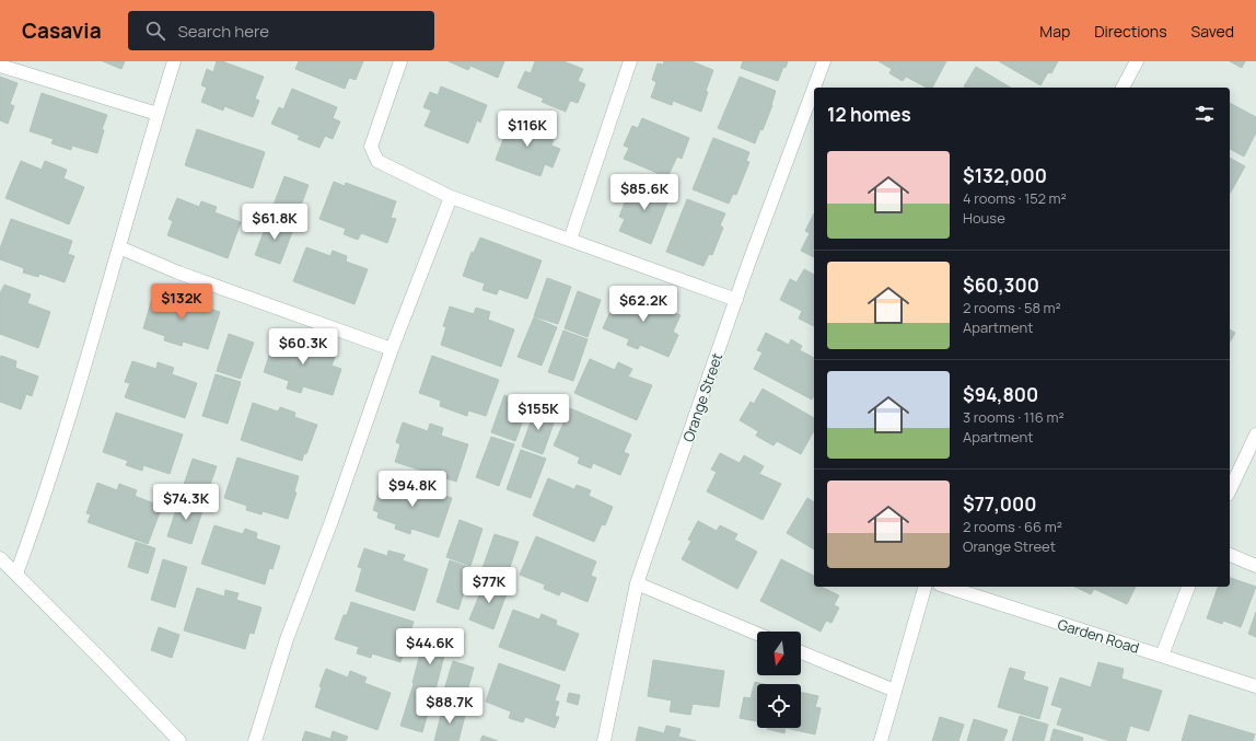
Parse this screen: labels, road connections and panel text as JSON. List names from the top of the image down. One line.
{"streets":{"street":["Orange Street","Garden Road"]},"north":"bottom","page":{"header":"Casavia","search":"Search here","nav":["Map","Directions","Saved"],"heading":"12 homes","price":["$116K","$85.6K","$61.8K","$132K","$62.2K","$60.3K","$155K","$94.8K","$74.3K","$77K","$44.6K","$88.7K"],"list":[{"name":"$132,000","note":"4 rooms · 152 m² · House"},{"name":"$60,300","note":"2 rooms · 58 m² · Apartment"},{"name":"$94,800","note":"3 rooms · 116 m² · Apartment"},{"name":"$77,000","note":"2 rooms · 66 m² · Orange Street"}]}}
